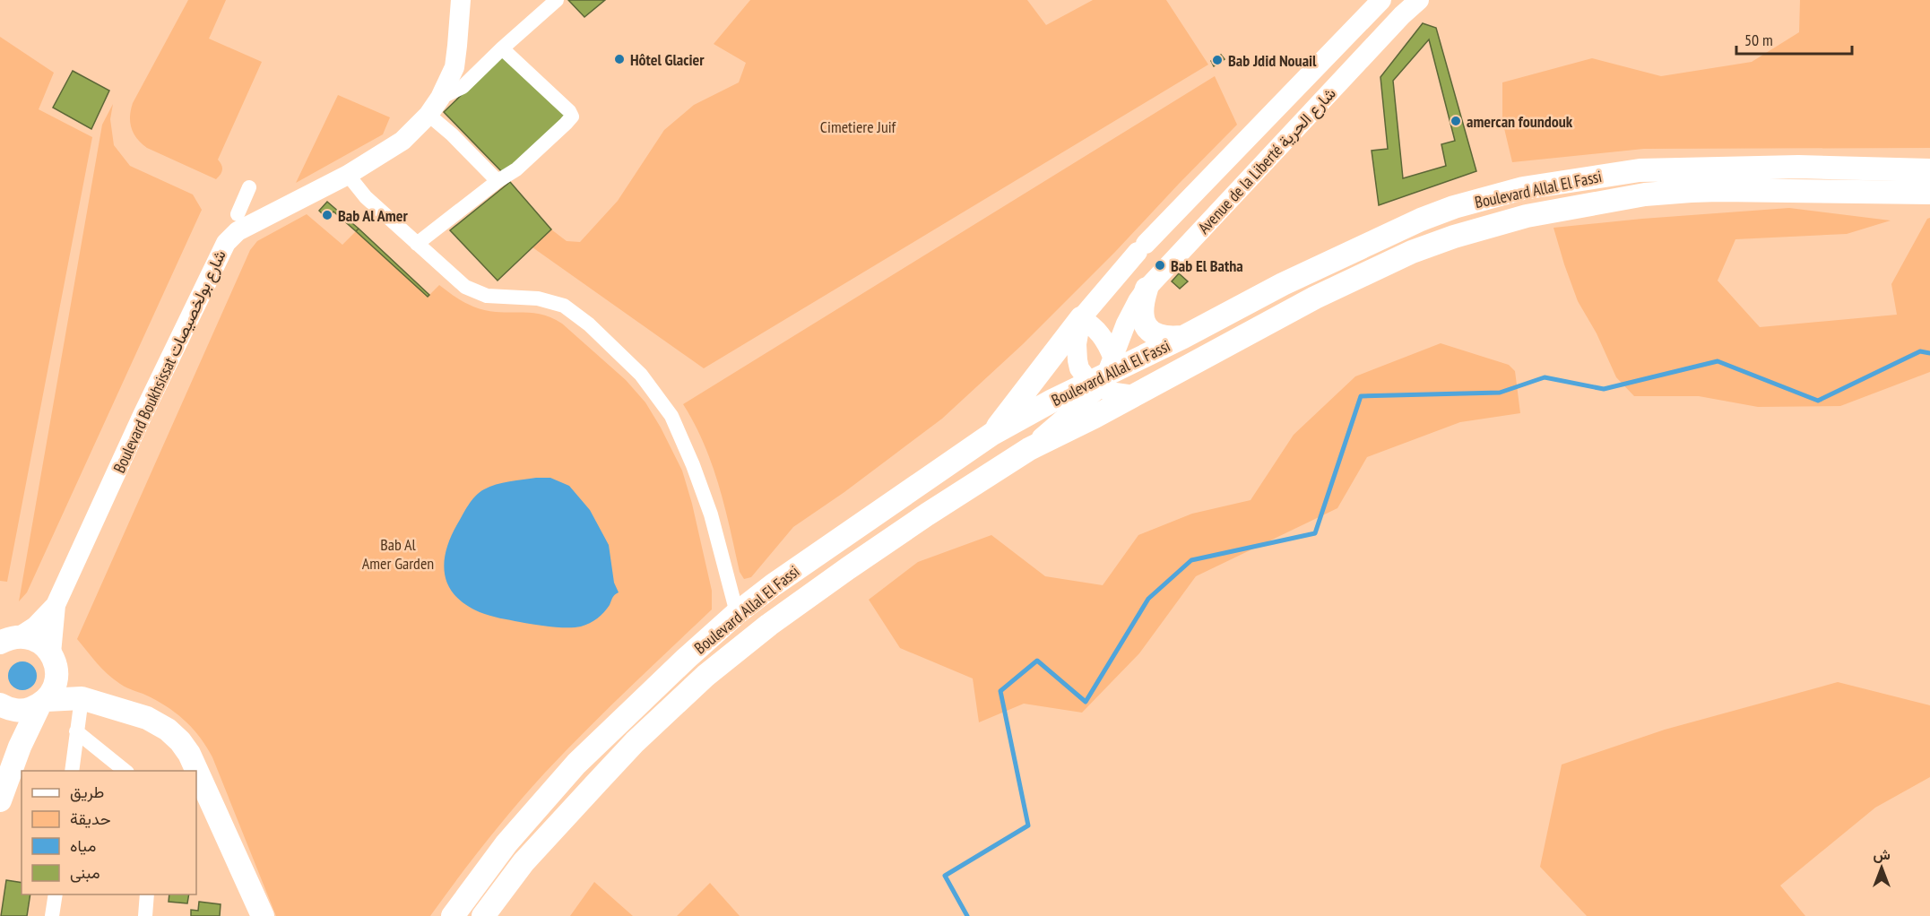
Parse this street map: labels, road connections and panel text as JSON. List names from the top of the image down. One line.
{"streets":{"main road":["Avenue de la Liberté شارع الحرية","Boulevard Allal El Fassi","Boulevard Boukhsissat شارع بولخصيصات"]},"crossings":[["Avenue de la Liberté شارع الحرية","Boulevard Allal El Fassi"]],"parks":["Cimetiere Juif","Bab Al Amer Garden"],"places":["Hôtel Glacier","Bab Jdid Nouail","amercan foundouk","Bab Al Amer","Bab El Batha"],"legend":["طريق","حديقة","مياه","مبنى"],"scale_bar":"50 m","north":"top"}
